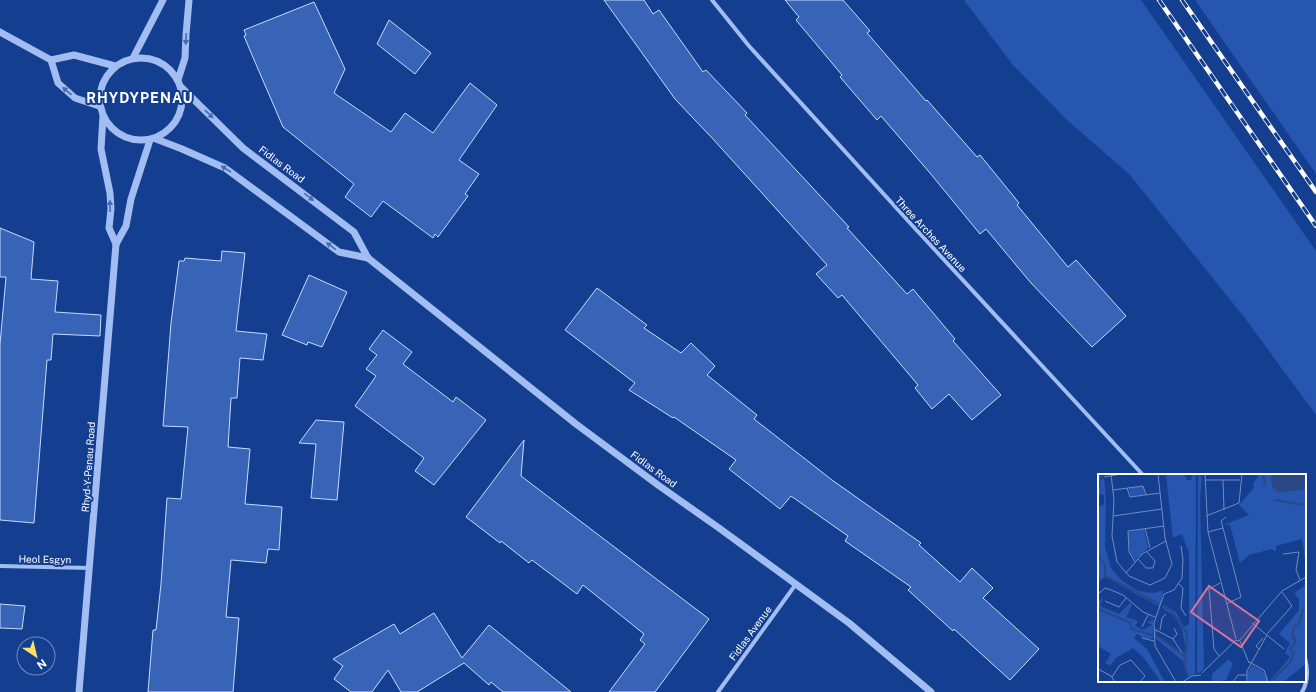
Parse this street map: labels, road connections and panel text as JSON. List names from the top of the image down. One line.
{"streets":{"street":["Fidlas Road","Three Arches Avenue","Rhyd-Y-Penau Road","Heol Esgyn","Fidlas Avenue"]},"crossings":[["Fidlas Road","Rhyd-Y-Penau Road"],["Fidlas Road","Fidlas Avenue"],["Rhyd-Y-Penau Road","Heol Esgyn"]],"districts":["RHYDYPENAU"],"north":"bottom right"}
